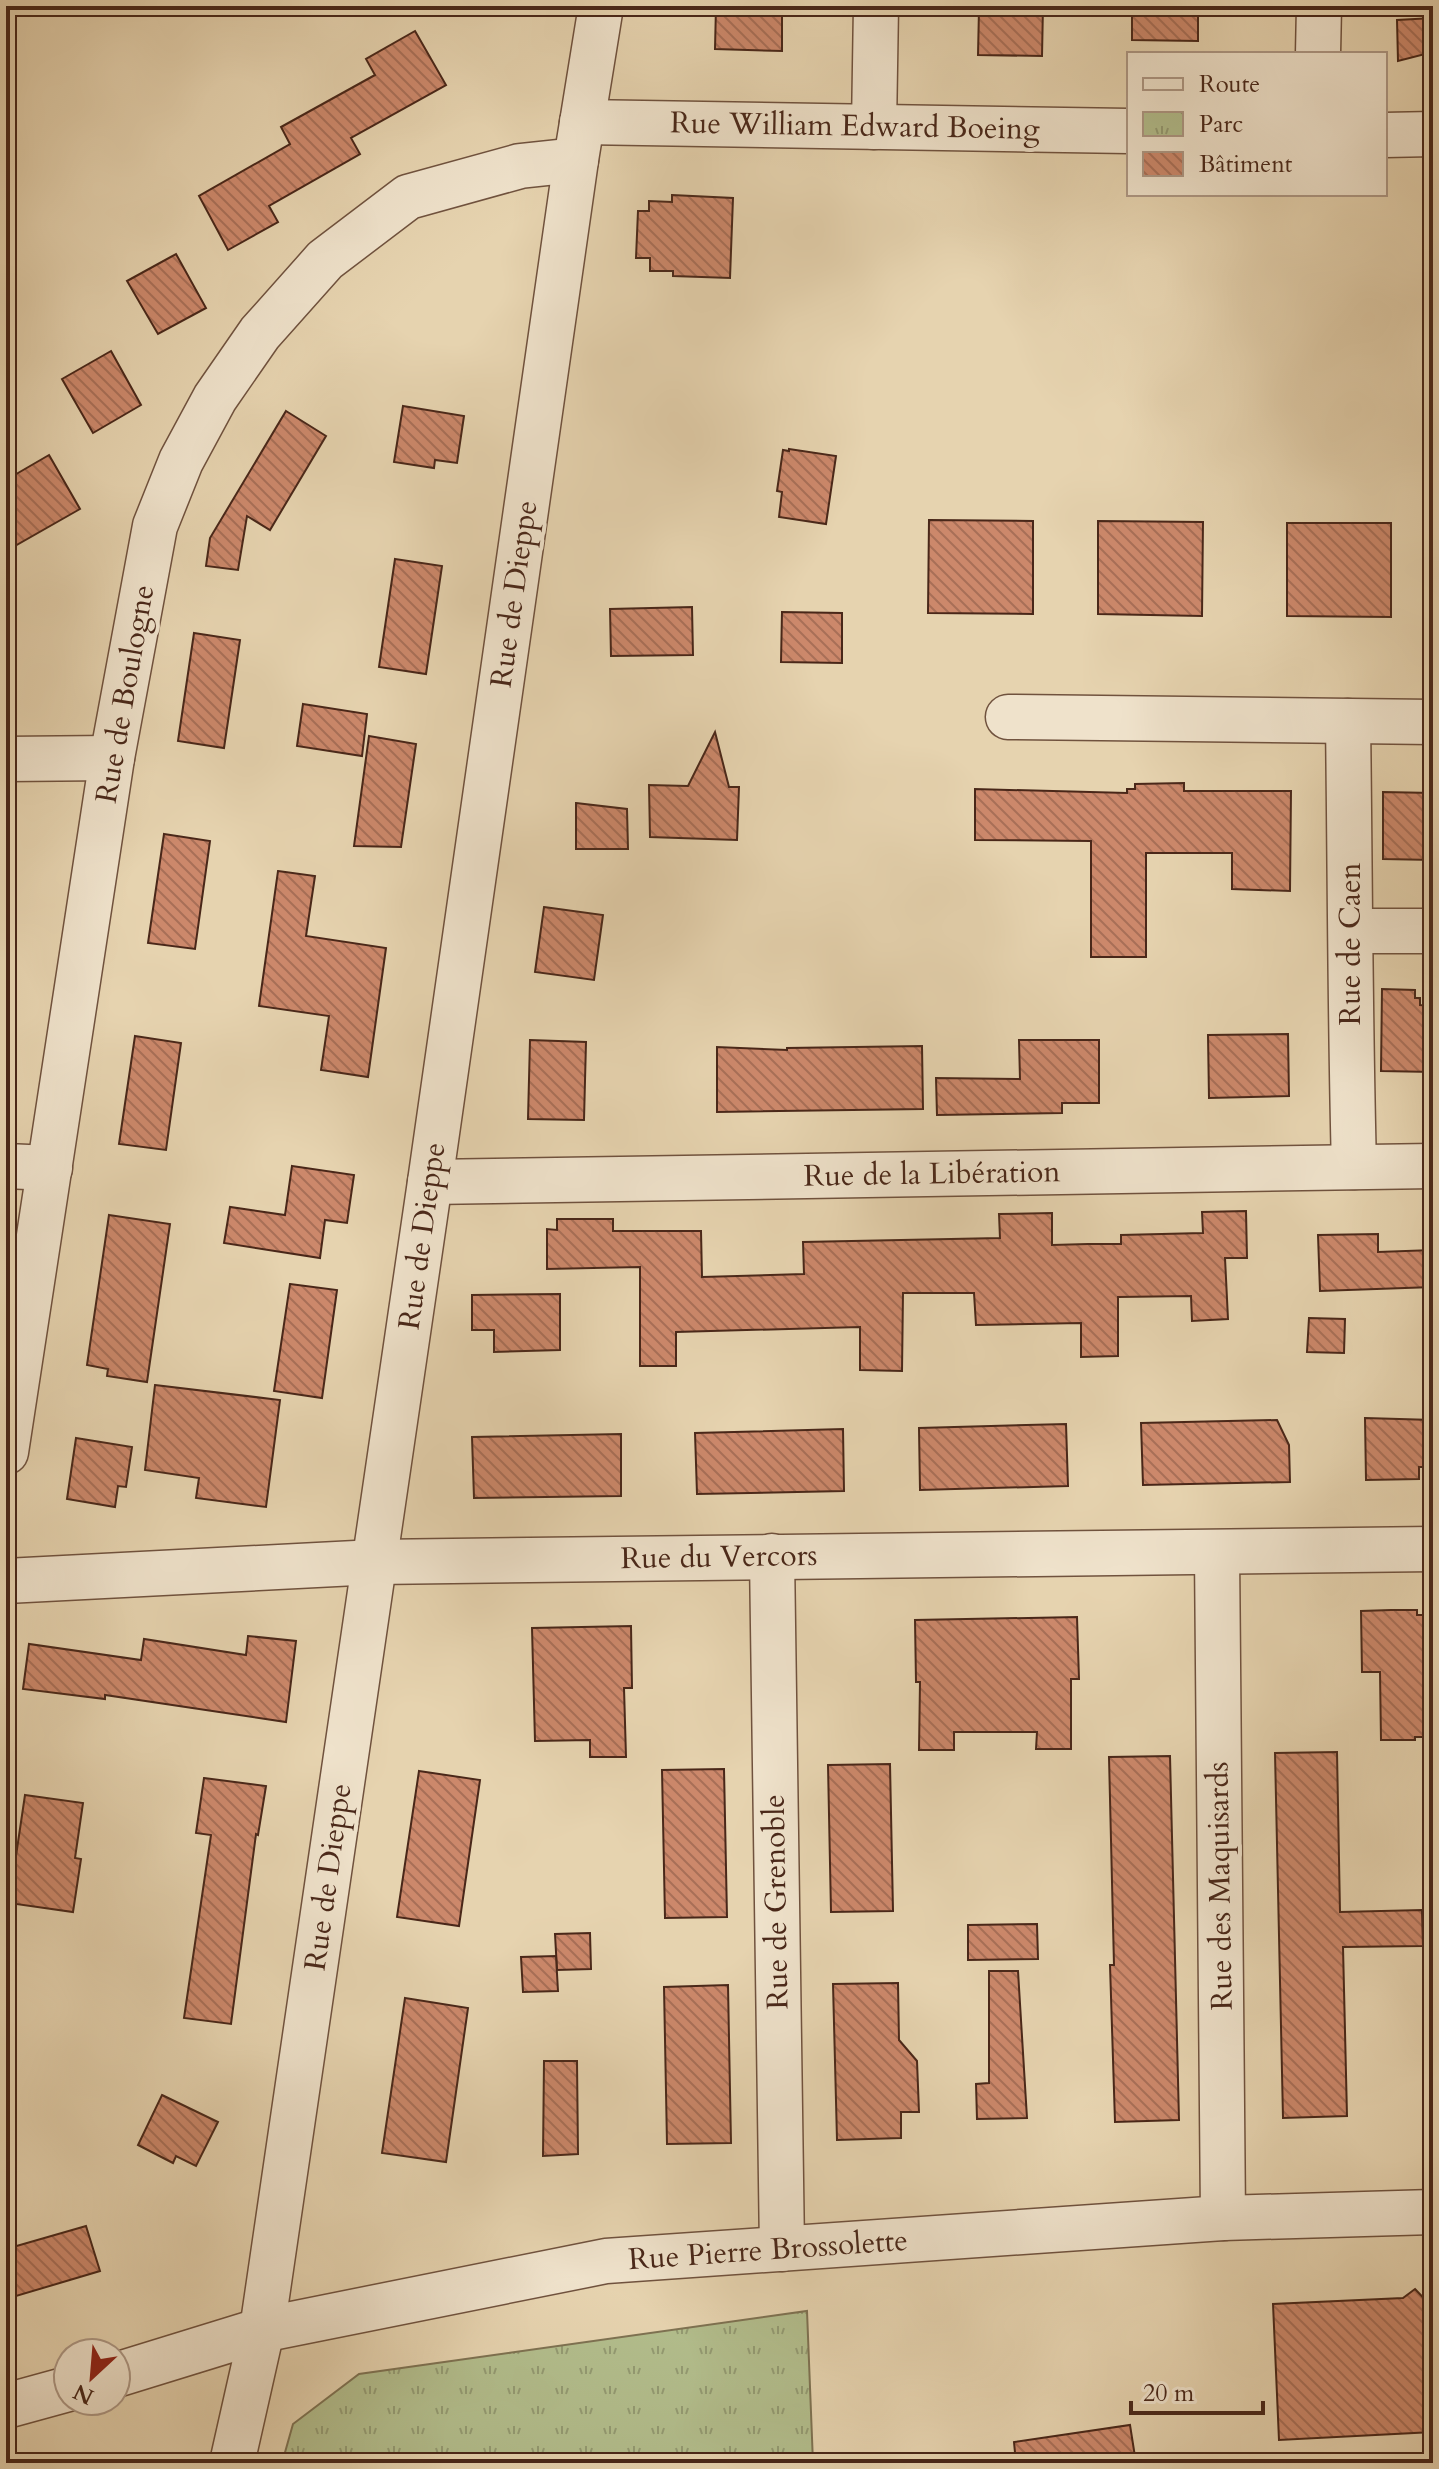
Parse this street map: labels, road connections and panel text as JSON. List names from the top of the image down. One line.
{"streets":{"street":["Rue William Edward Boeing","Rue de Dieppe","Rue de Boulogne","Rue de Caen","Rue de la Libération","Rue du Vercors","Rue des Maquisards","Rue de Grenoble","Rue Pierre Brossolette"]},"crossings":[["Rue William Edward Boeing","Rue de Dieppe"],["Rue William Edward Boeing","Rue de Boulogne"],["Rue de Dieppe","Rue de Boulogne"],["Rue de Dieppe","Rue de la Libération"],["Rue de Dieppe","Rue du Vercors"],["Rue de Dieppe","Rue Pierre Brossolette"],["Rue de Caen","Rue de la Libération"],["Rue du Vercors","Rue des Maquisards"],["Rue du Vercors","Rue de Grenoble"],["Rue des Maquisards","Rue Pierre Brossolette"],["Rue de Grenoble","Rue Pierre Brossolette"]],"legend":["Route","Parc","Bâtiment"],"scale_bar":"20 m","north":"bottom left"}
